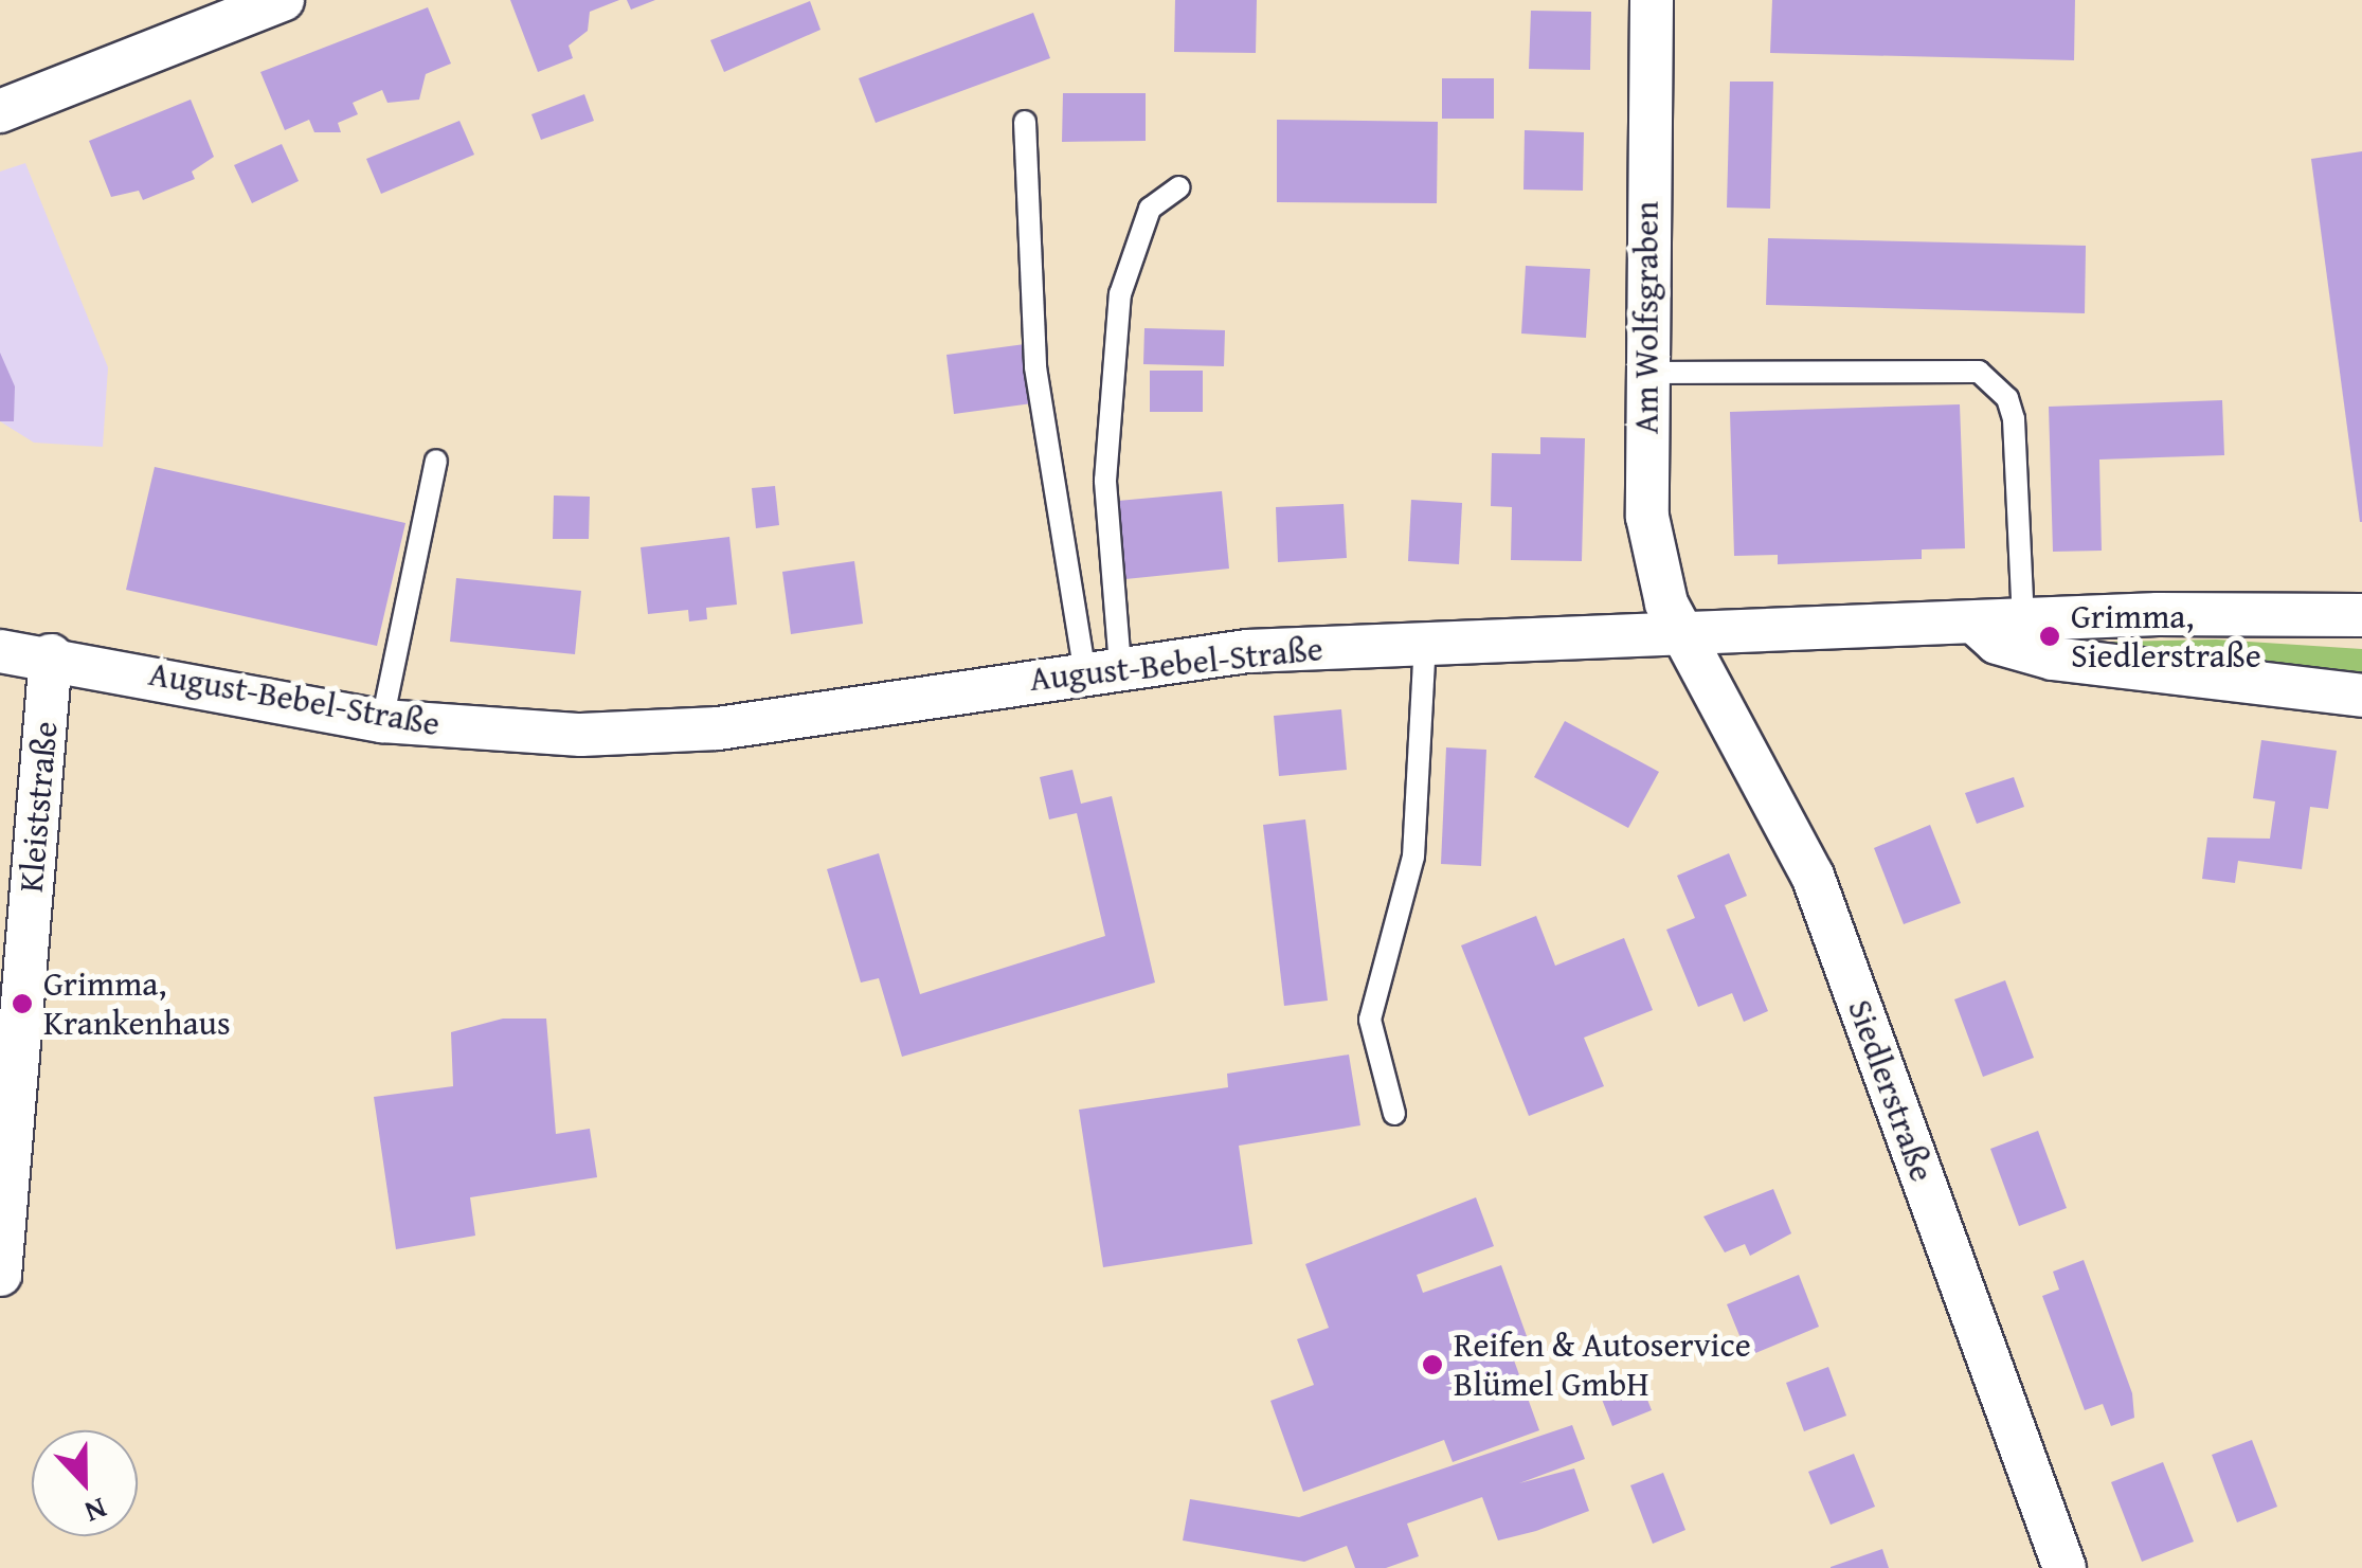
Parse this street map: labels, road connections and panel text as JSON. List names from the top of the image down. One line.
{"streets":{"street":["Am Wolfsgraben","August-Bebel-Straße","Kleiststraße","Siedlerstraße"]},"crossings":[["Am Wolfsgraben","August-Bebel-Straße"],["Am Wolfsgraben","Siedlerstraße"],["August-Bebel-Straße","Kleiststraße"],["August-Bebel-Straße","Siedlerstraße"]],"places":["Grimma, Siedlerstraße","Grimma, Krankenhaus","Reifen & Autoservice Blümel GmbH"],"north":"bottom"}
